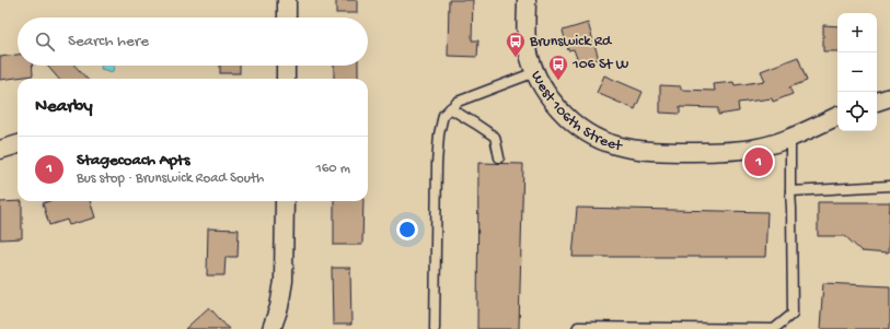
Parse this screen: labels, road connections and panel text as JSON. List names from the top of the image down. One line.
{"streets":{"street":["West 106th Street"]},"places":{"bus stop":["Brunswick Rd","106 St W"]},"page":{"map_buttons":["+","−"],"search":"Search here","heading":"Nearby","list":[{"mark":"1","name":"Stagecoach Apts","note":"Bus stop · Brunswick Road South","value":"160 m"}],"pins":"1"}}
